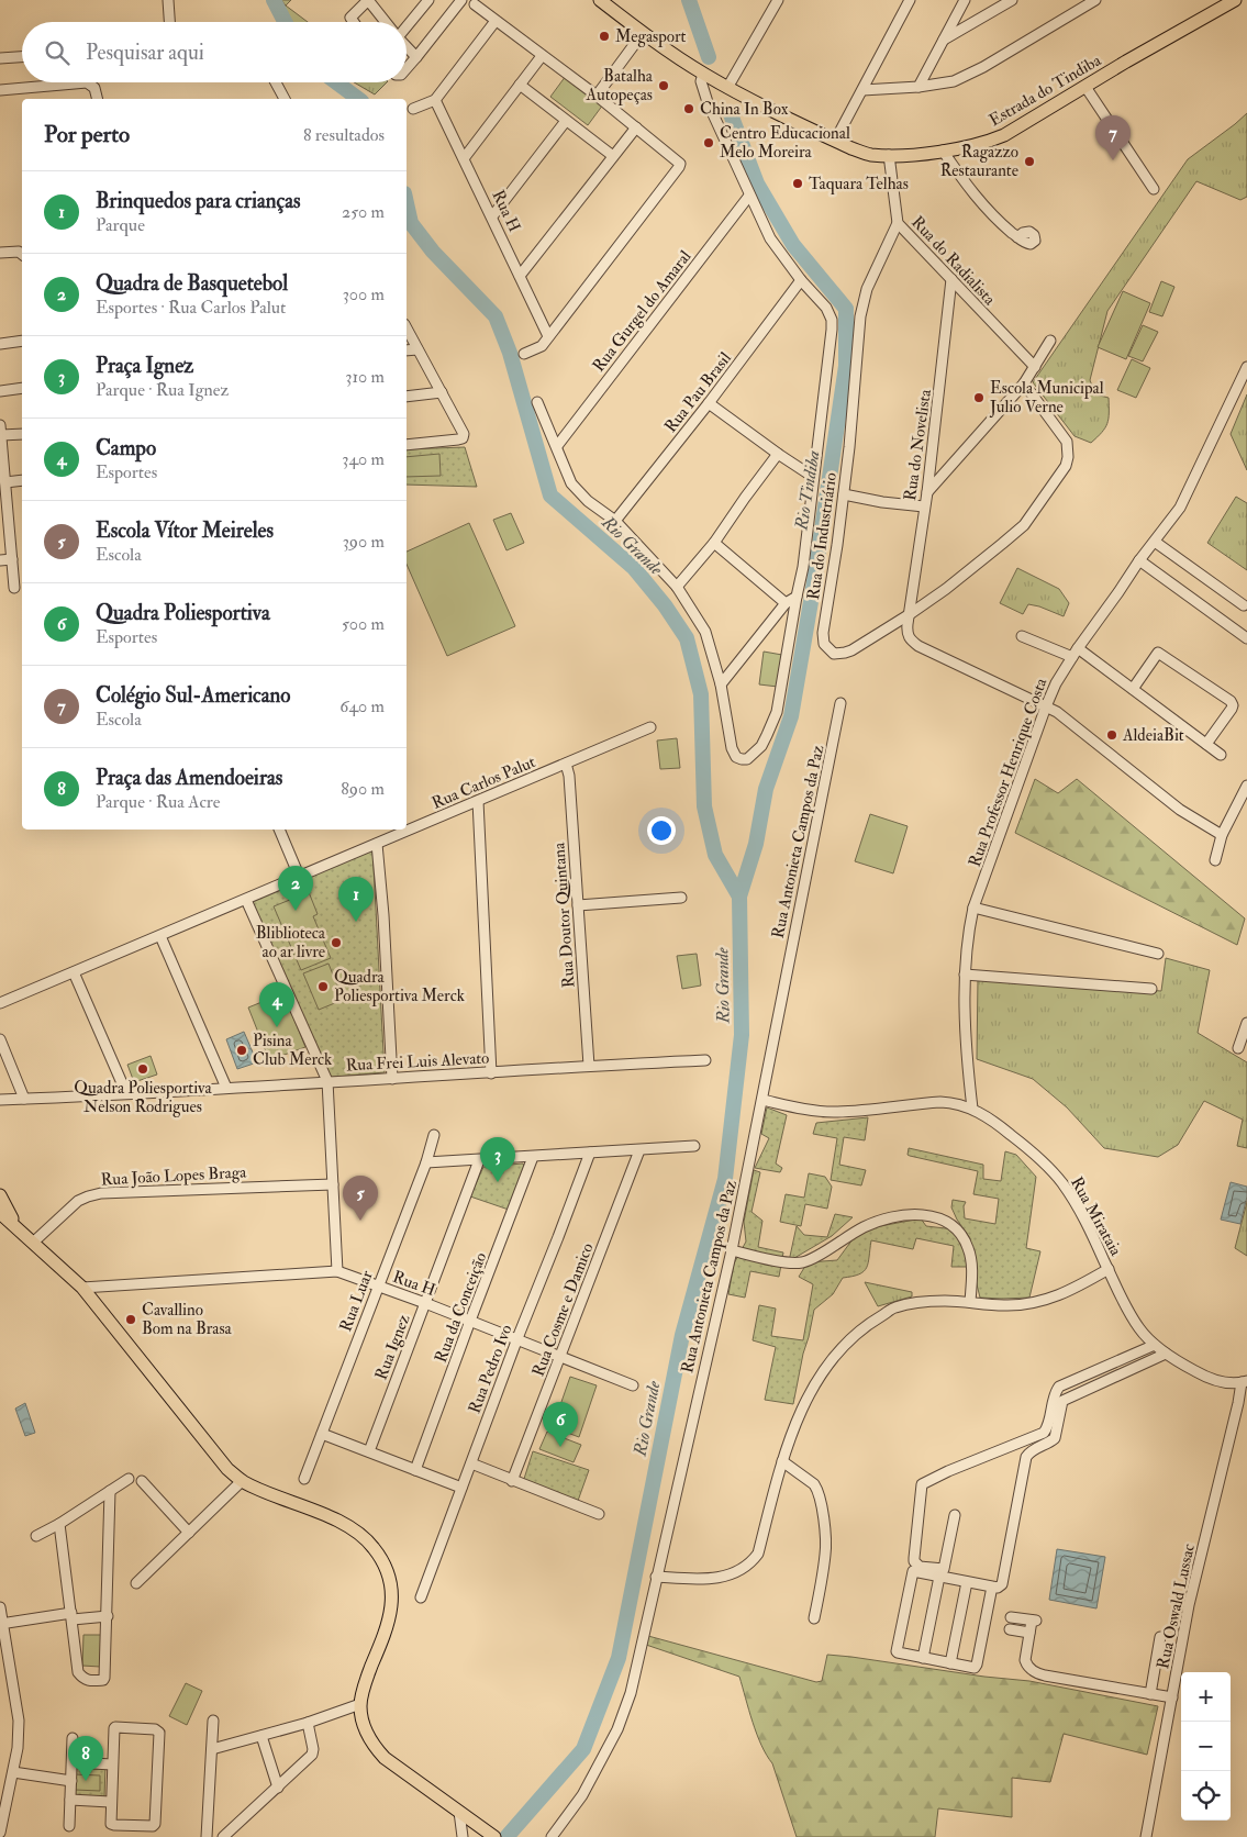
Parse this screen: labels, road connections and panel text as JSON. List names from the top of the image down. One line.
{"streets":{"main road":["Estrada do Tindiba"],"street":["Rua H","Rua do Radialista","Rua Gurgel do Amaral","Rua Pau Brasil","Rua do Novelista","Rua do Industriário","Rua Professor Henrique Costa","Rua Carlos Palut","Rua Antonieta Campos da Paz","Rua Doutor Quintana","Rua Frei Luis Alevato","Rua João Lopes Braga","Rua Mirataia","Rua Luar","Rua da Conceição","Rua Cosme e Damico","Rua Ignez","Rua Pedro Ivo","Rua Oswald Lussac"]},"crossings":[["Estrada do Tindiba","Rua do Radialista"],["Rua H","Rua Luar"],["Rua H","Rua da Conceição"],["Rua H","Rua Cosme e Damico"],["Rua H","Rua Ignez"],["Rua H","Rua Pedro Ivo"],["Rua do Radialista","Rua do Novelista"],["Rua do Radialista","Rua do Industriário"],["Rua do Novelista","Rua do Industriário"],["Rua do Novelista","Rua Professor Henrique Costa"],["Rua Professor Henrique Costa","Rua Mirataia"],["Rua Carlos Palut","Rua Doutor Quintana"],["Rua Antonieta Campos da Paz","Rua Mirataia"],["Rua Doutor Quintana","Rua Frei Luis Alevato"],["Rua Mirataia","Rua Oswald Lussac"]],"water":["Rio Tindiba","Rio Grande"],"places":["Megasport","Batalha Autopeças","China In Box","Centro Educacional Melo Moreira","Ragazzo Restaurante","Taquara Telhas","Escola Municipal Julio Verne","AldeiaBit","Bliblioteca ao ar livre","Quadra Poliesportiva Merck","Pisina Club Merck","Quadra Poliesportiva Nelson Rodrigues","Cavallino Bom na Brasa"],"page":{"search":"Pesquisar aqui","heading":["Por perto","8 resultados"],"pins":["7","2","1","4","3","5","6","8"],"list":[{"mark":"1","name":"Brinquedos para crianças","note":"Parque","value":"250 m"},{"mark":"2","name":"Quadra de Basquetebol","note":"Esportes · Rua Carlos Palut","value":"300 m"},{"mark":"3","name":"Praça Ignez","note":"Parque · Rua Ignez","value":"310 m"},{"mark":"4","name":"Campo","note":"Esportes","value":"340 m"},{"mark":"5","name":"Escola Vítor Meireles","note":"Escola","value":"390 m"},{"mark":"6","name":"Quadra Poliesportiva","note":"Esportes","value":"500 m"},{"mark":"7","name":"Colégio Sul-Americano","note":"Escola","value":"640 m"},{"mark":"8","name":"Praça das Amendoeiras","note":"Parque · Rua Acre","value":"890 m"}],"map_buttons":["+","−"]}}
